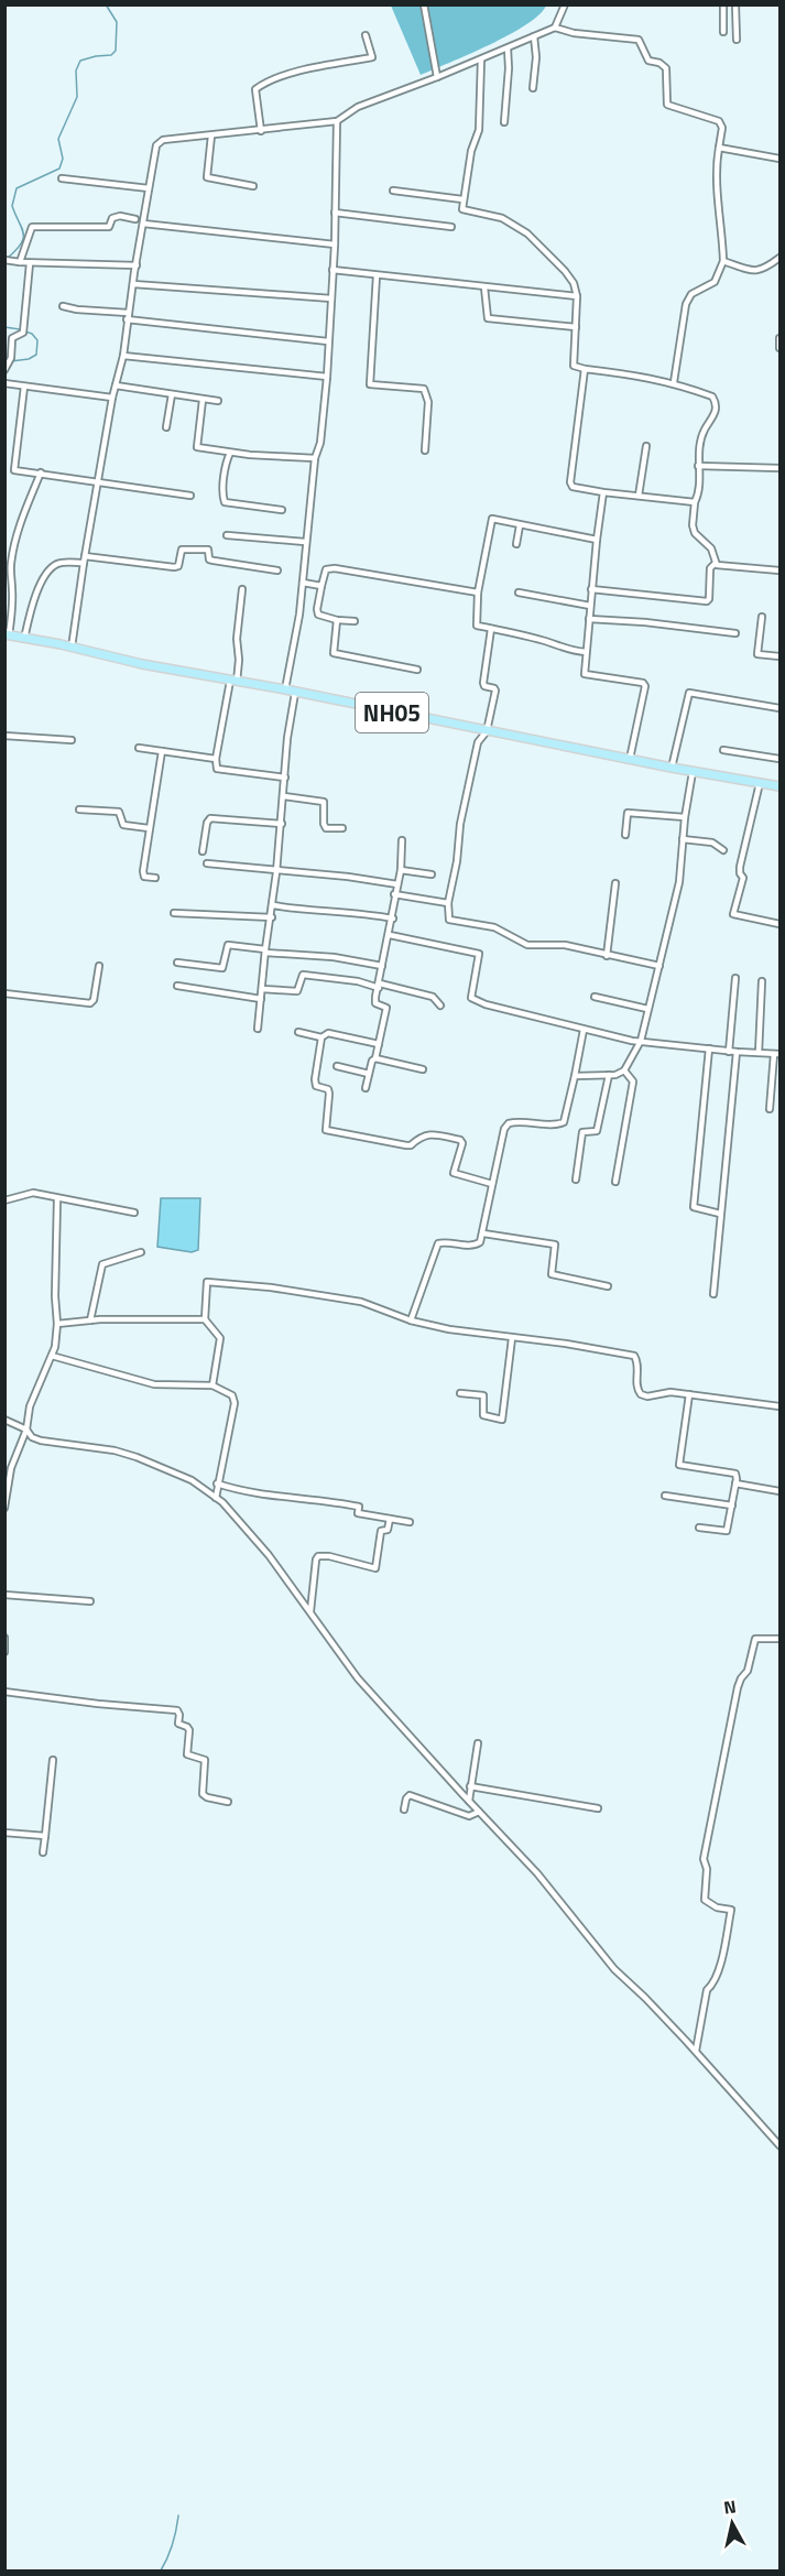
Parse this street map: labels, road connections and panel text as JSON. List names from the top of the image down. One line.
{"streets":{"main road":["NH05"]},"north":"top"}
